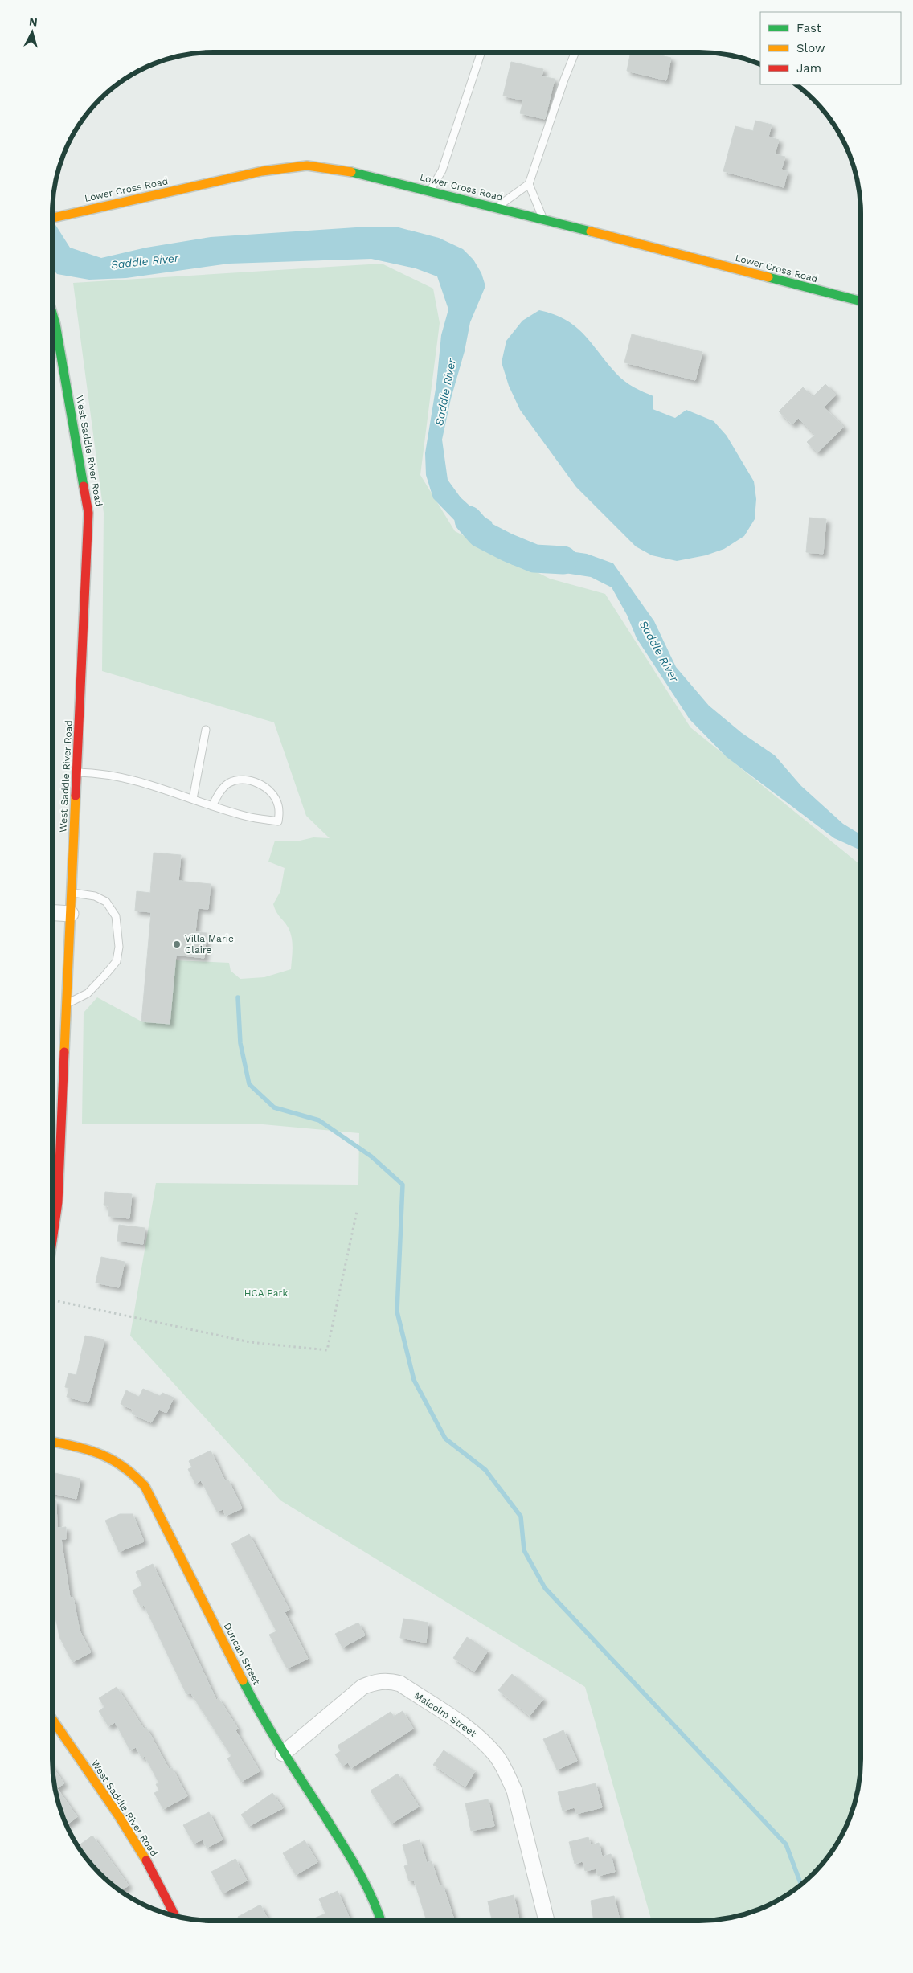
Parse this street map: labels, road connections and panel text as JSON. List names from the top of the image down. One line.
{"streets":{"street":["Lower Cross Road","West Saddle River Road","Duncan Street","Malcolm Street"]},"crossings":[["Duncan Street","Malcolm Street"]],"water":["Saddle River"],"parks":["HCA Park"],"places":["Villa Marie Claire"],"legend":["Fast","Slow","Jam"],"north":"top"}
